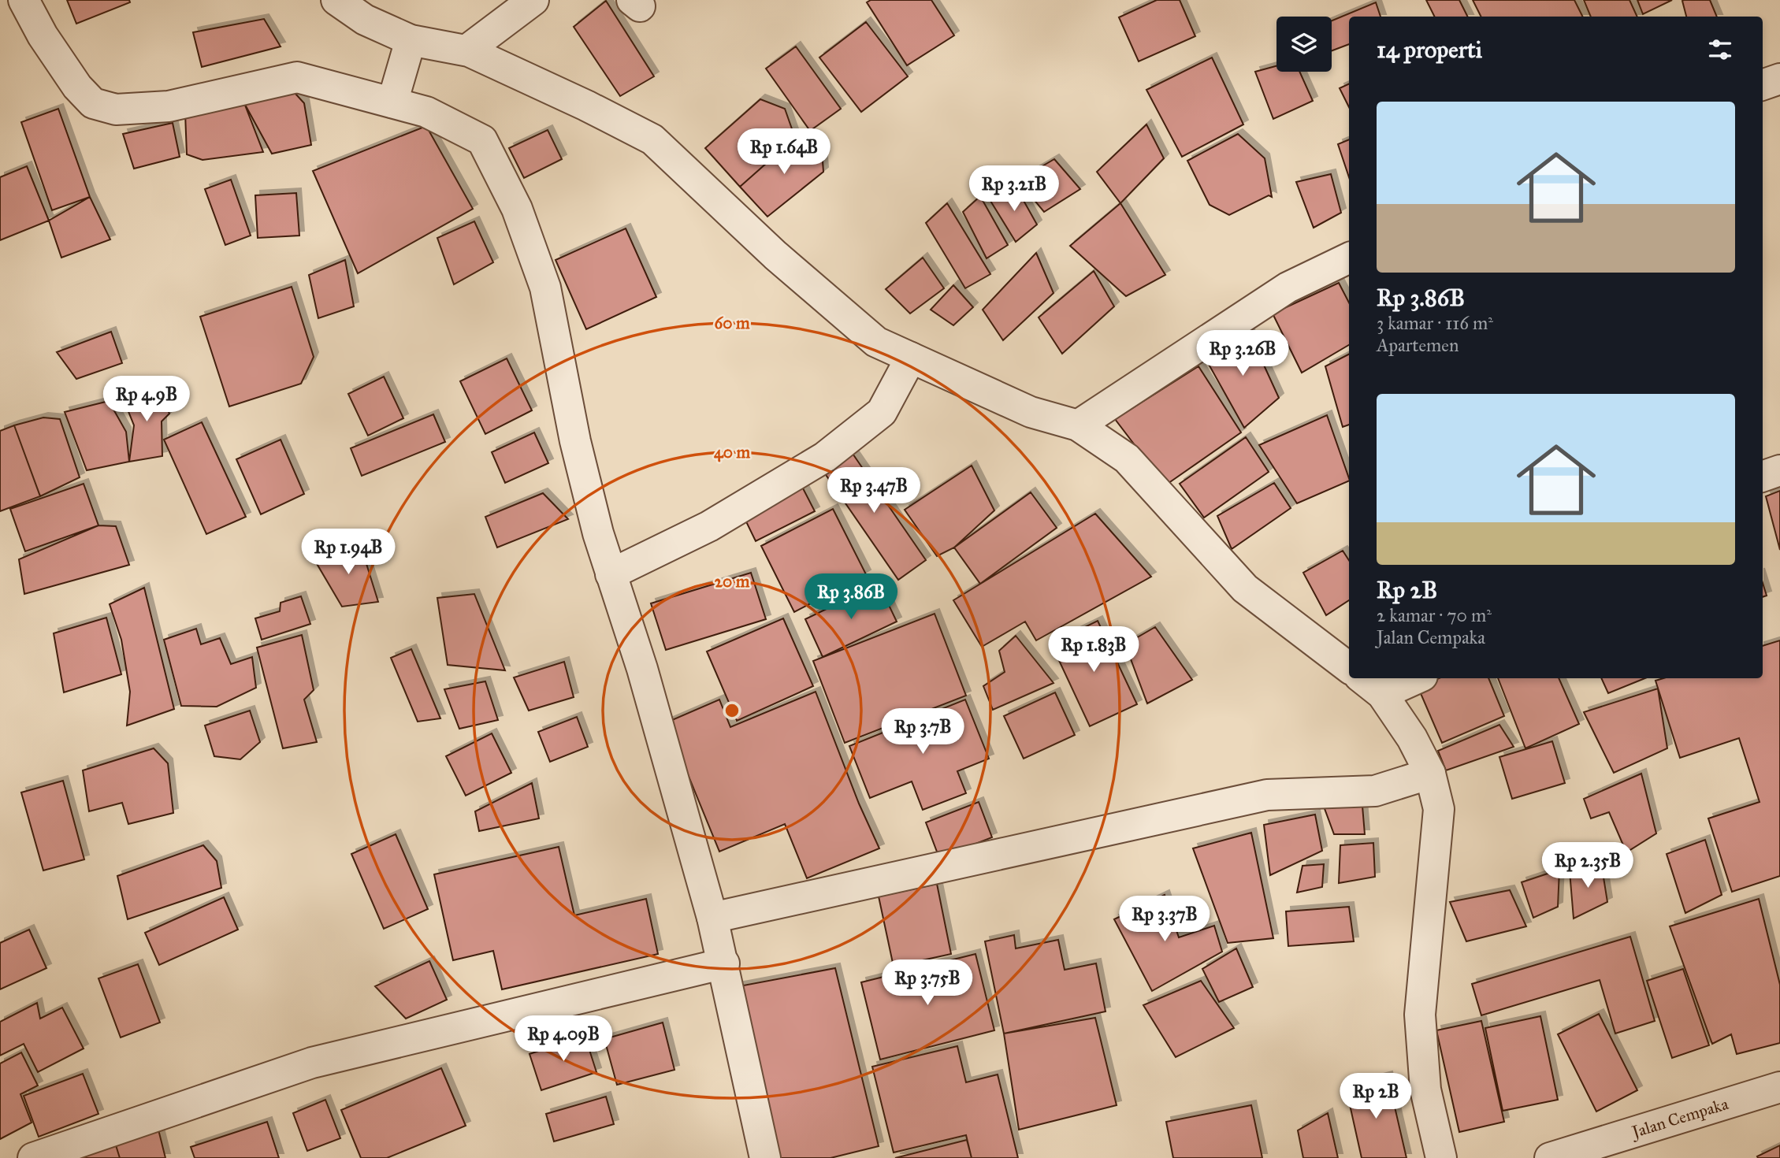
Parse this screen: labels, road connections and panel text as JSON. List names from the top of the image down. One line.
{"streets":{"street":["Jalan Cempaka"]},"page":{"heading":"14 properti","list":[{"name":"Rp 3.86B","note":"3 kamar · 116 m² · Apartemen"},{"name":"Rp 2B","note":"2 kamar · 70 m² · Jalan Cempaka"}],"price":["Rp 1.64B","Rp 3.21B","Rp 3.26B","Rp 4.9B","Rp 3.47B","Rp 1.94B","Rp 3.86B","Rp 1.83B","Rp 3.7B","Rp 2.35B","Rp 3.37B","Rp 3.75B","Rp 4.09B","Rp 2B"]},"rings":["60 m","40 m","20 m"]}
